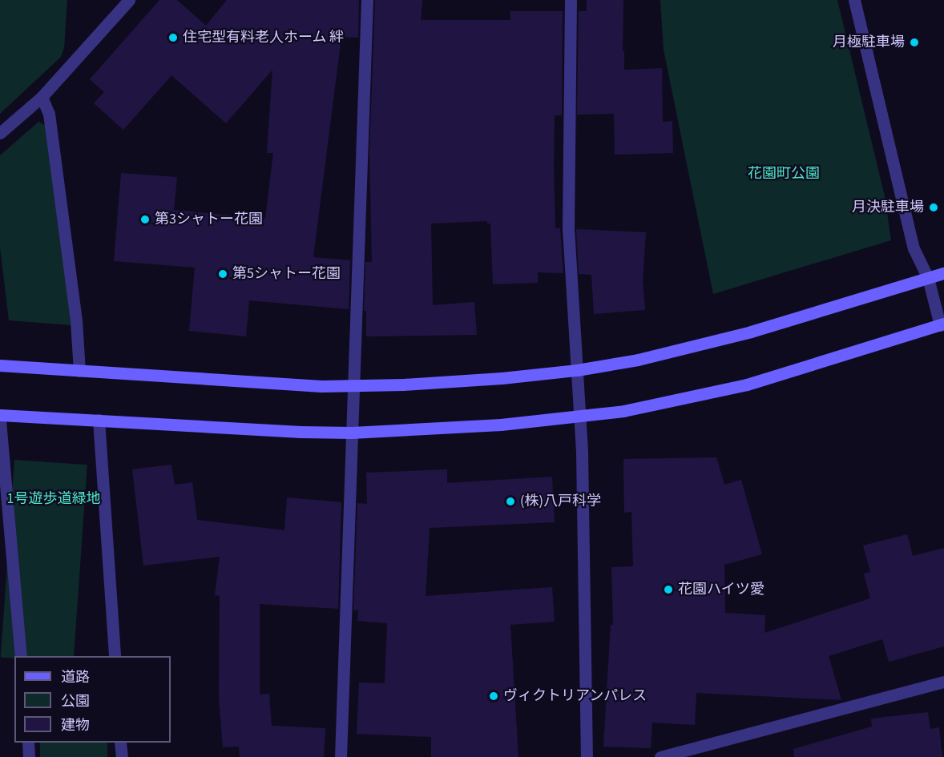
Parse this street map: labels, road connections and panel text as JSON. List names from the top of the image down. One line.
{"parks":["花園町公園","1号遊歩道緑地"],"places":["住宅型有料老人ホーム 絆","月極駐車場","月決駐車場","第3シャトー花園","第5シャトー花園","(株)八戸科学","花園ハイツ愛","ヴィクトリアンパレス"],"legend":["道路","公園","建物"]}
